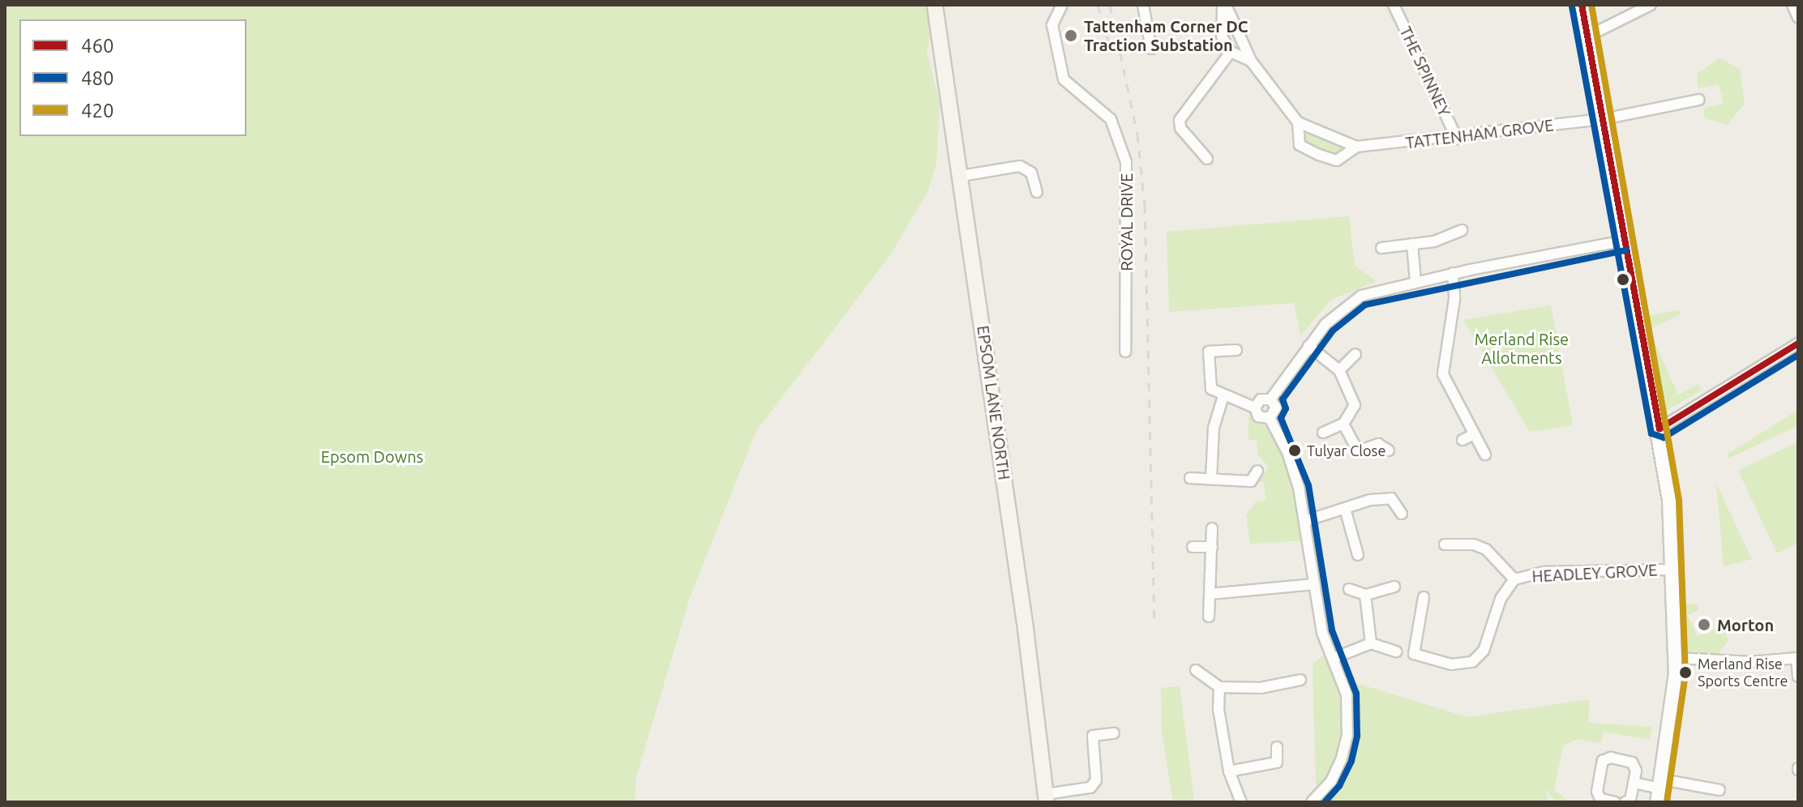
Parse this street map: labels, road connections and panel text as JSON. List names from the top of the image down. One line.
{"streets":{"main road":["EPSOM LANE NORTH"],"street":["THE SPINNEY","TATTENHAM GROVE","ROYAL DRIVE","HEADLEY GROVE"]},"crossings":[["THE SPINNEY","TATTENHAM GROVE"]],"parks":["Merland Rise Allotments","Epsom Downs"],"places":["Tattenham Corner DC Traction Substation","Tulyar Close","Morton","Merland Rise Sports Centre"],"lines":["transit line 460","transit line 420","transit line 480"],"legend":["460","480","420"]}
